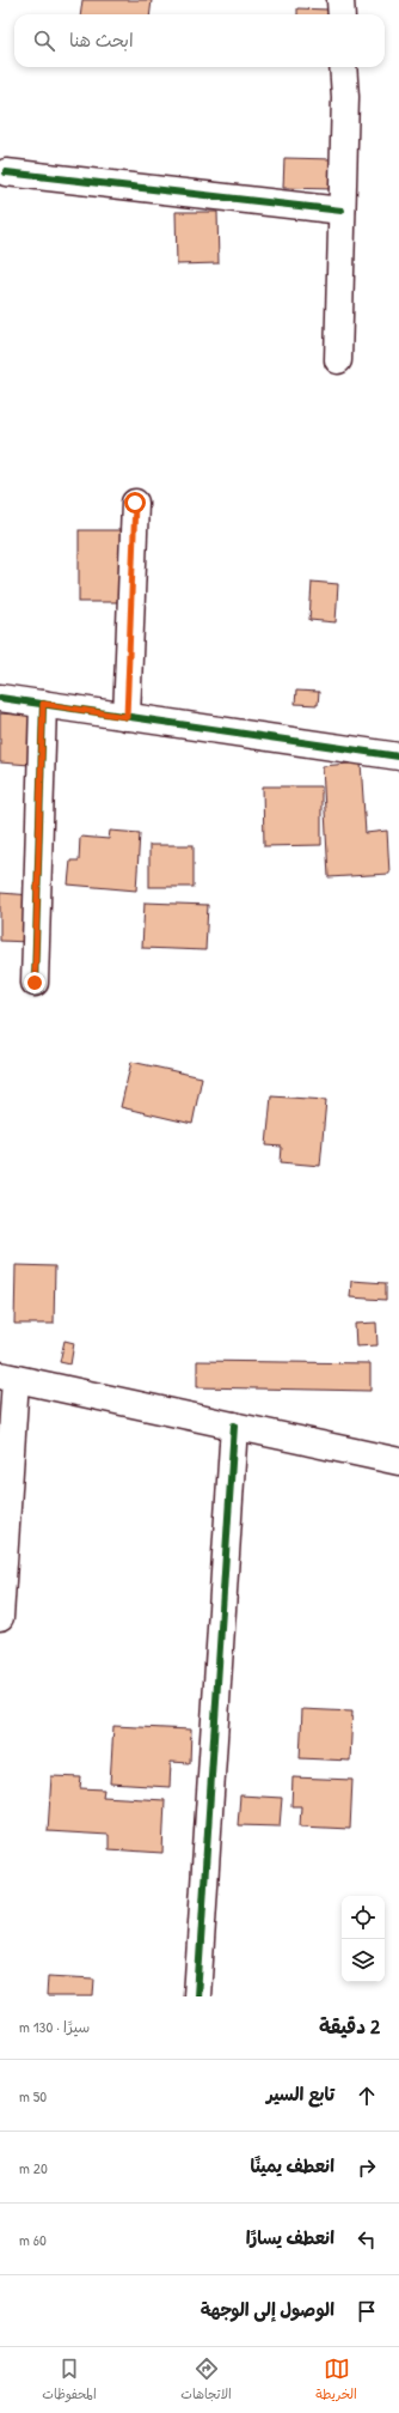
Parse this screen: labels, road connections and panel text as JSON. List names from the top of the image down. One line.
{"page":{"search":"ابحث هنا","heading":["2 دقيقة","سيرًا · 130 m"],"list":[["تابع السير","50 m"],["انعطف يمينًا","20 m"],["انعطف يسارًا","60 m"],"الوصول إلى الوجهة"],"nav":["الخريطة","الاتجاهات","المحفوظات"]}}
